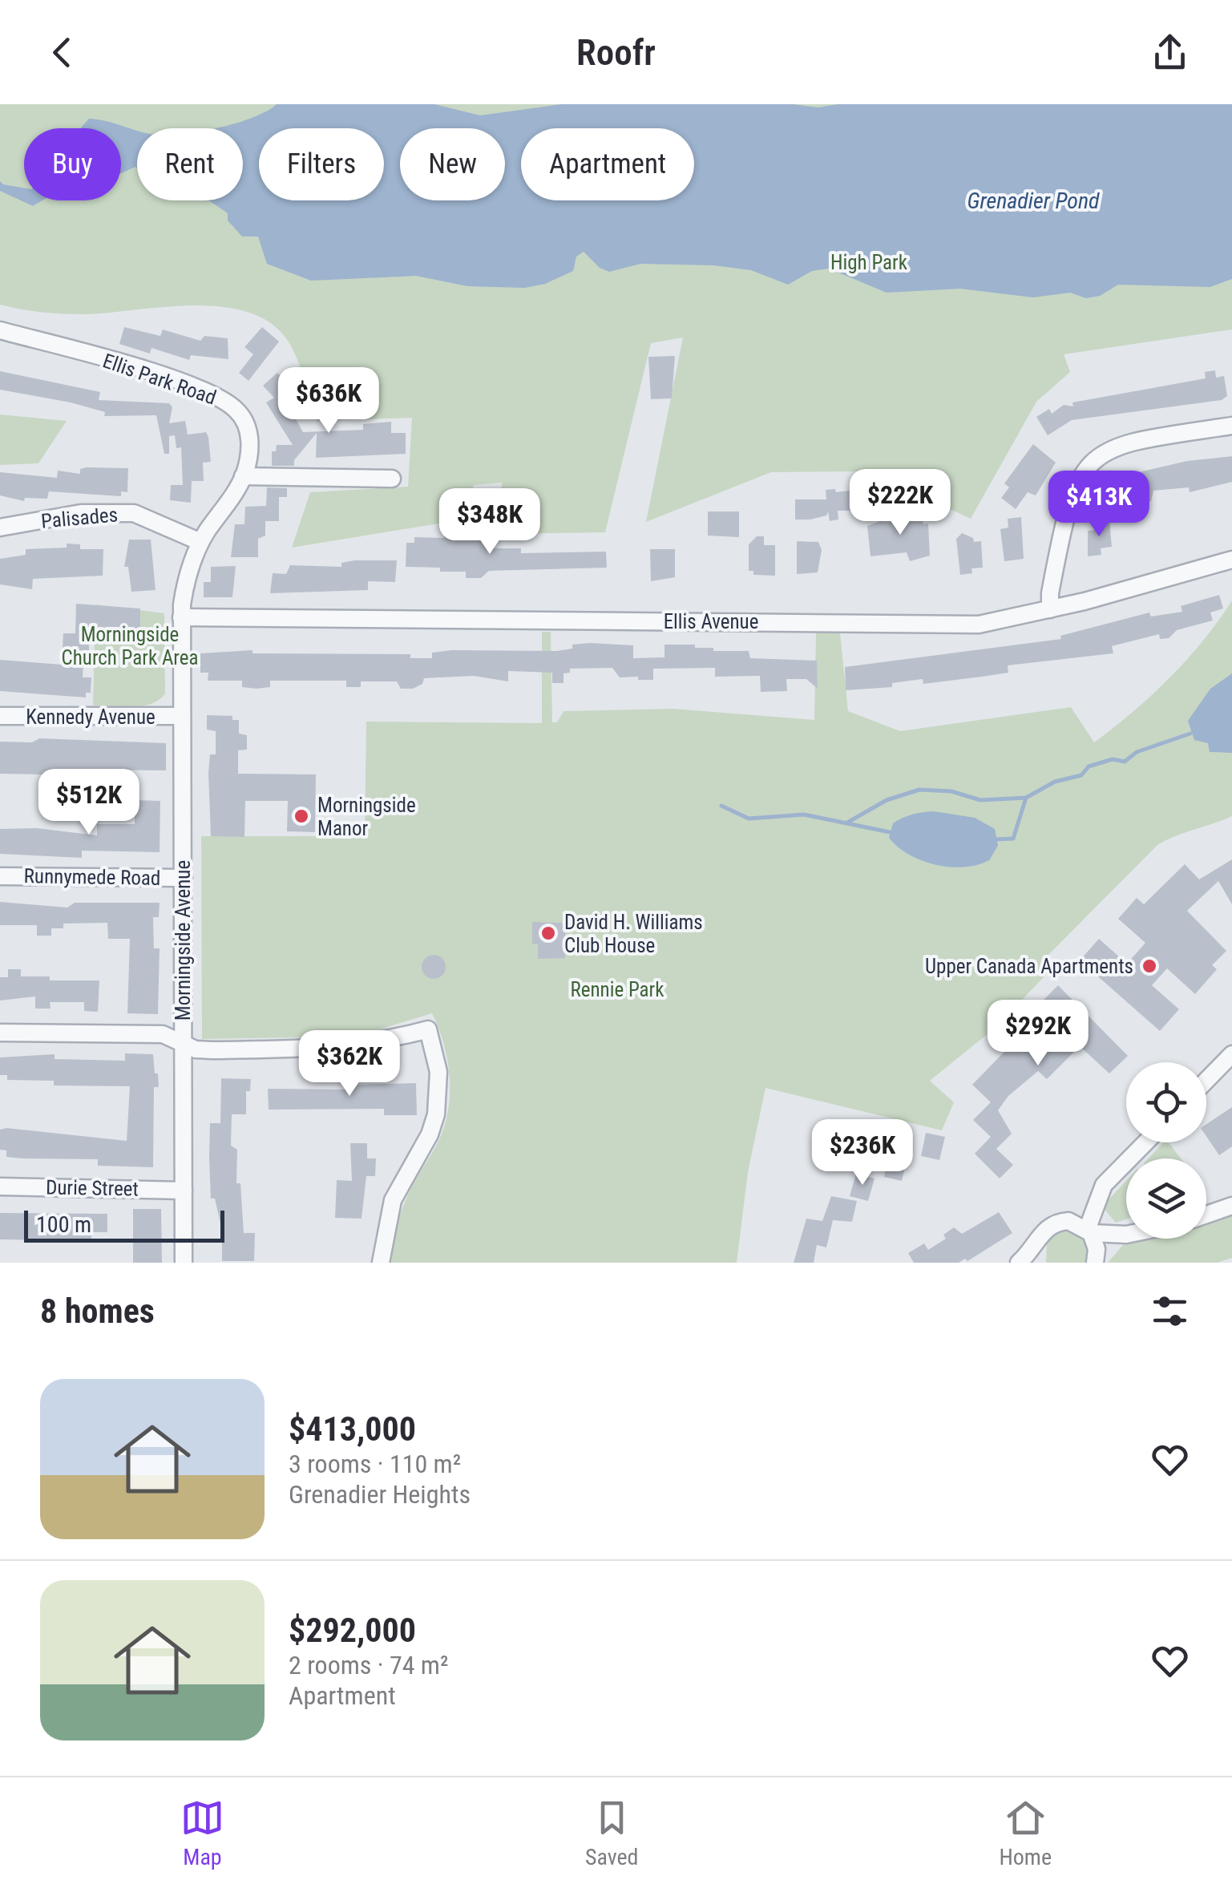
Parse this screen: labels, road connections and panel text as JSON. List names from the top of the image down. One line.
{"streets":{"street":["Ellis Park Road","Palisades","Ellis Avenue","Kennedy Avenue","Runnymede Road","Morningside Avenue","Durie Street"]},"crossings":[["Ellis Park Road","Palisades"],["Ellis Park Road","Ellis Avenue"],["Ellis Park Road","Morningside Avenue"],["Ellis Avenue","Morningside Avenue"],["Kennedy Avenue","Morningside Avenue"],["Runnymede Road","Morningside Avenue"],["Morningside Avenue","Durie Street"]],"water":["Grenadier Pond"],"parks":["High Park","Morningside Church Park Area","Rennie Park"],"places":["Morningside Manor","David H. Williams Club House","Upper Canada Apartments"],"scale_bar":"100 m","page":{"header":"Roofr","chip":["Buy","Rent","Filters","New","Apartment"],"price":["$636K","$222K","$413K","$348K","$512K","$292K","$362K","$236K"],"scale":"100 m","heading":"8 homes","list":[{"name":"$413,000","note":"3 rooms · 110 m² · Grenadier Heights"},{"name":"$292,000","note":"2 rooms · 74 m² · Apartment"}],"tabs":["Map","Saved","Home"]}}
